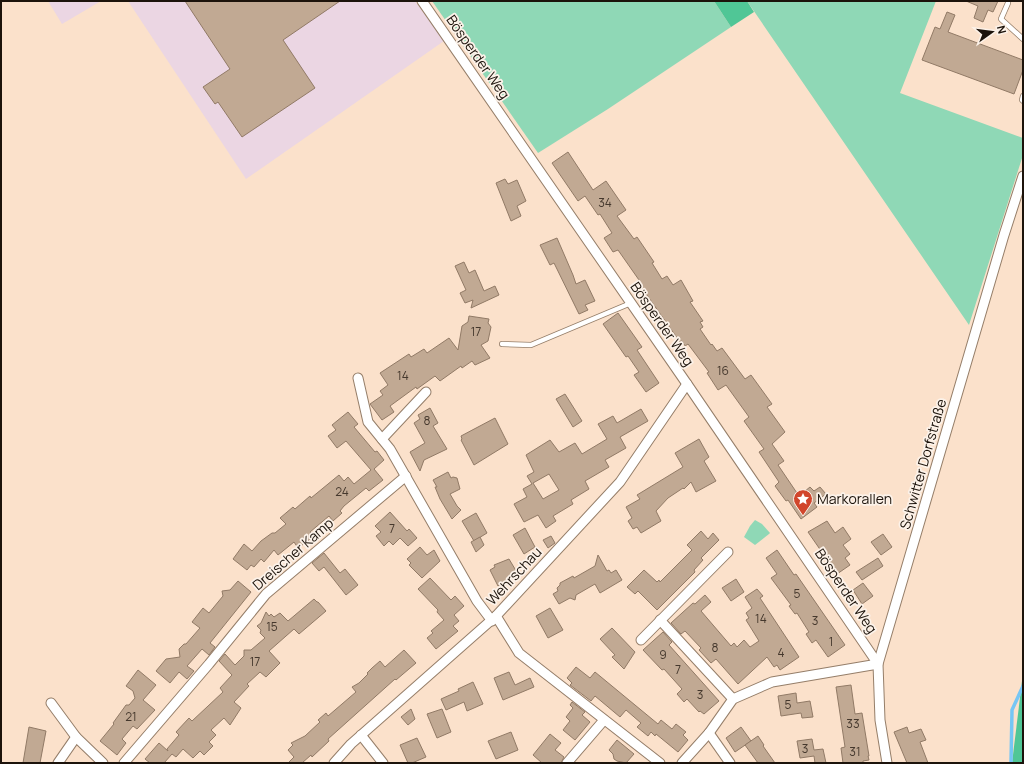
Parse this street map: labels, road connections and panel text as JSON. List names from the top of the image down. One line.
{"streets":{"street":["Bösperder Weg","Schwitter Dorfstraße","Dreischer Kamp","Wehrschau"]},"crossings":[["Bösperder Weg","Schwitter Dorfstraße"],["Bösperder Weg","Wehrschau"]],"places":{"place":["Markorallen"]},"house_numbers":["34","17","16","14","8","24","7","5","14","3","15","1","8","4","9","17","7","3","5","21","33","3","31"],"north":"right"}
